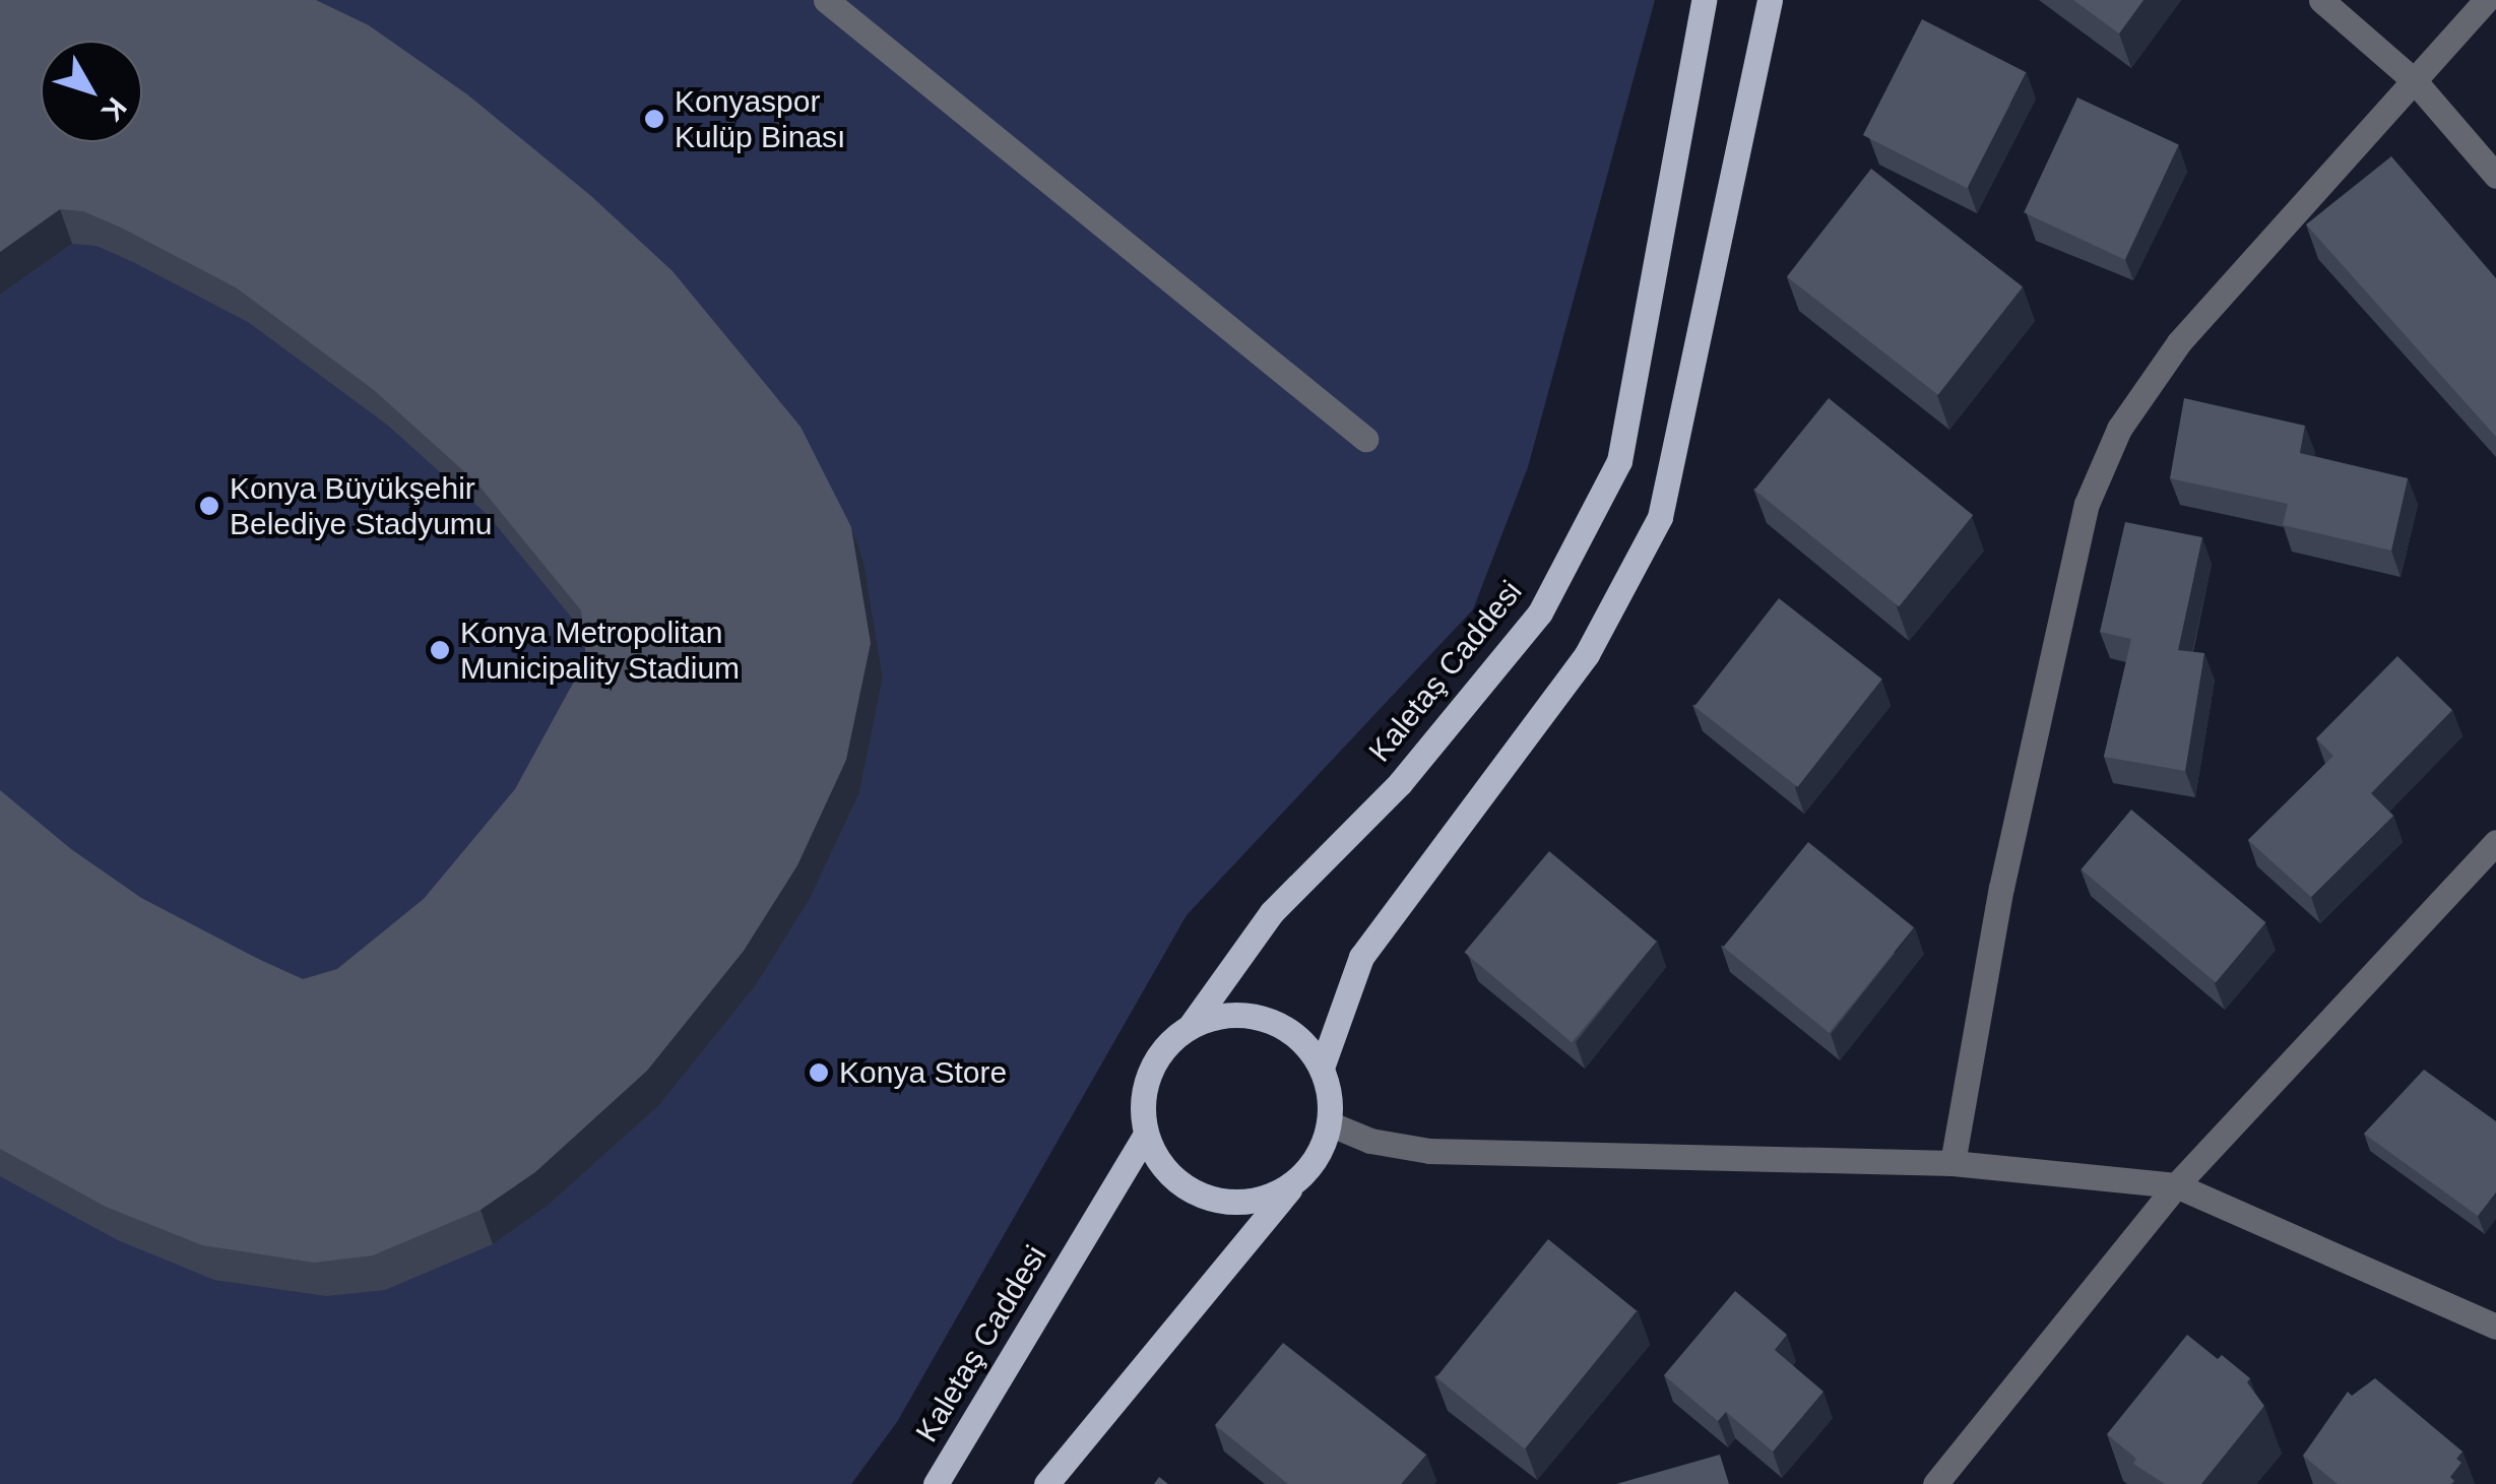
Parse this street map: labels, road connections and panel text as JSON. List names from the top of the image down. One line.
{"streets":{"main road":["Kaletaş Caddesi"]},"places":["Konyaspor Kulüp Binası","Konya Büyükşehir Belediye Stadyumu","Konya Metropolitan Municipality Stadium","Konya Store"],"north":"bottom right"}
